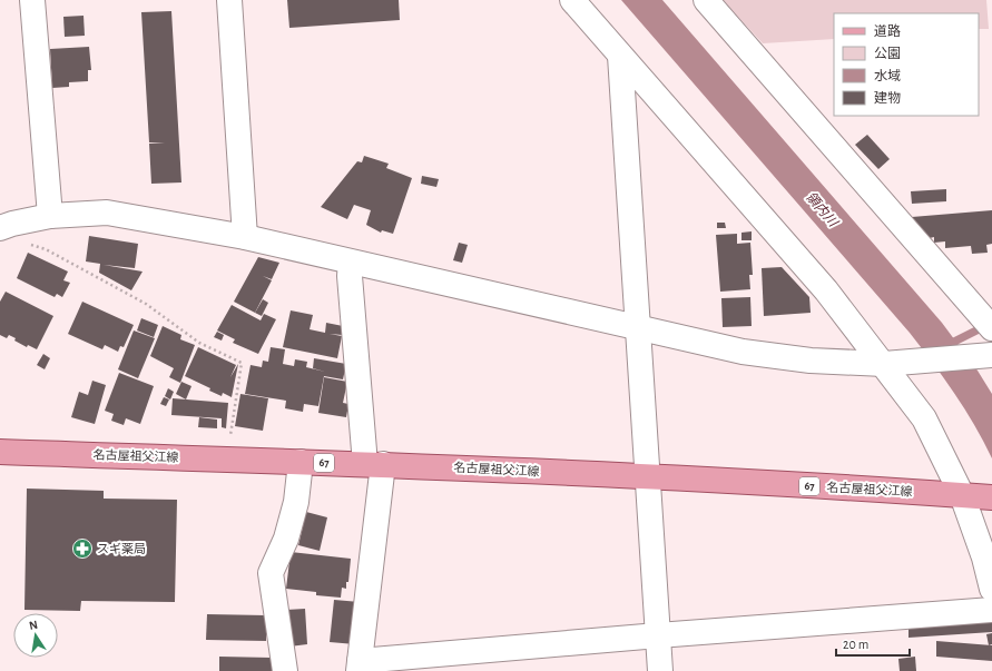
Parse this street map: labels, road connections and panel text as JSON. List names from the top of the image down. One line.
{"streets":{"main road":["名古屋祖父江線","67"]},"water":["領内川"],"places":{"pharmacy":["スギ薬局"]},"legend":["道路","公園","水域","建物"],"scale_bar":"20 m","north":"top"}
